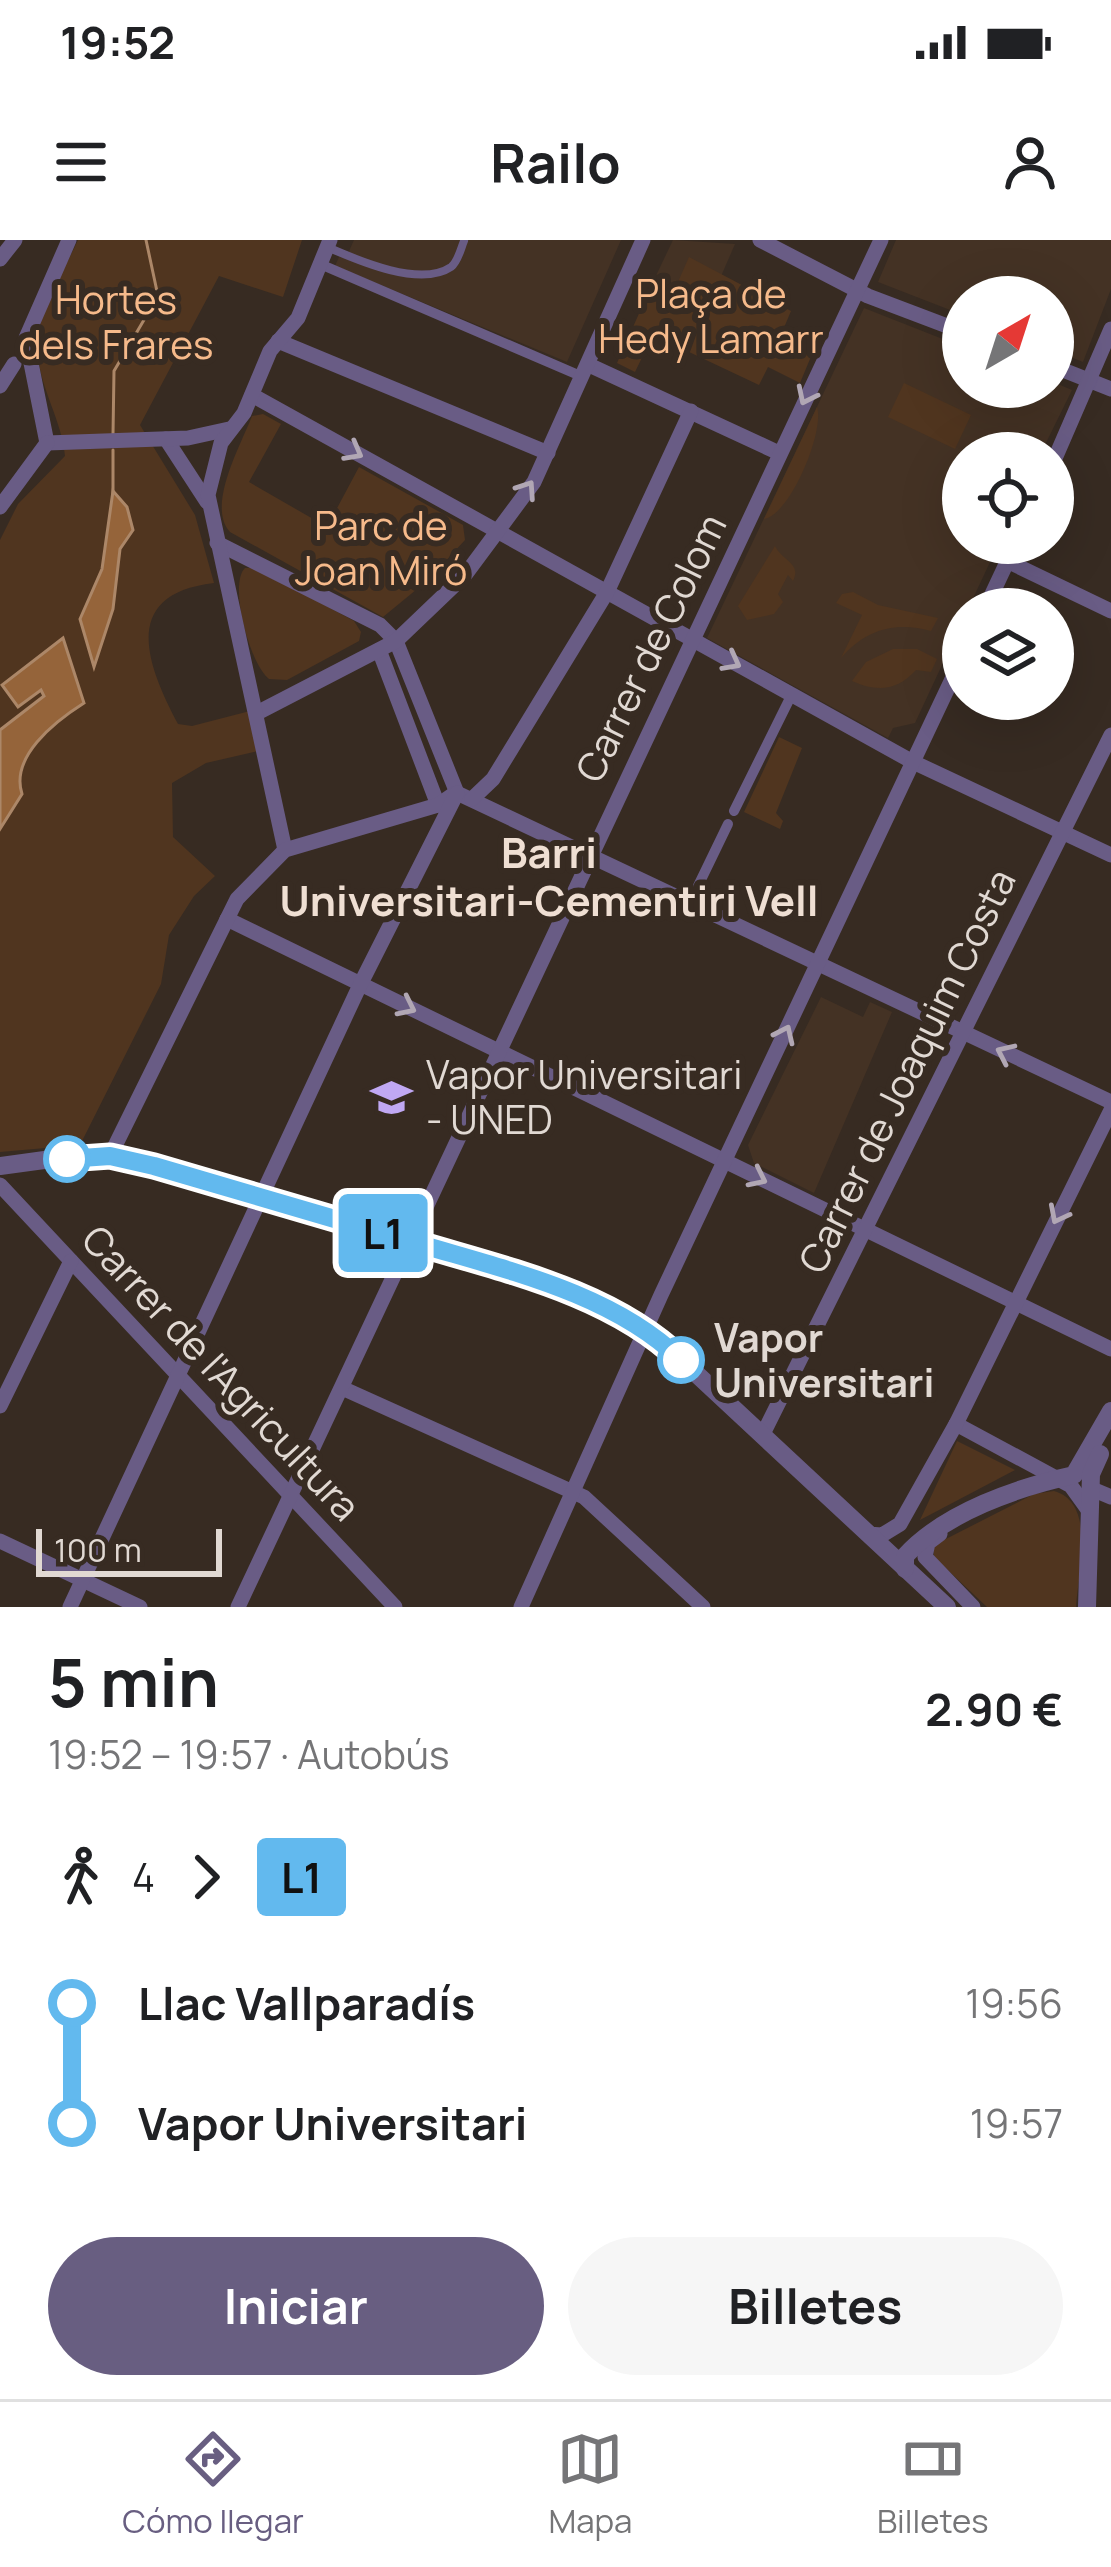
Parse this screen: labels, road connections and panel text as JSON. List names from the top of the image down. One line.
{"streets":{"street":["Carrer de Colom","Carrer de Joaquim Costa","Carrer de l'Agricultura"]},"crossings":[["Carrer de Colom","Carrer de l'Agricultura"]],"districts":["Barri Universitari-Cementiri Vell"],"parks":["Plaça de Hedy Lamarr","Hortes dels Frares","Parc de Joan Miró"],"places":{"school or university":["Vapor Universitari - UNED"],"other":["Vapor Universitari"]},"lines":["bus line L1"],"scale_bar":"100 m","north":"top right","page":{"status":"19:52","header":"Railo","on_map":"L1","scale":"100 m","heading":["5 min","19:52 – 19:57 · Autobús","2.90 €"],"legs":["4","L1"],"list":[{"name":"Llac Vallparadís","value":"19:56"},{"name":"Vapor Universitari","value":"19:57"}],"buttons":["Iniciar","Billetes"],"tabs":["Cómo llegar","Mapa","Billetes"]}}
